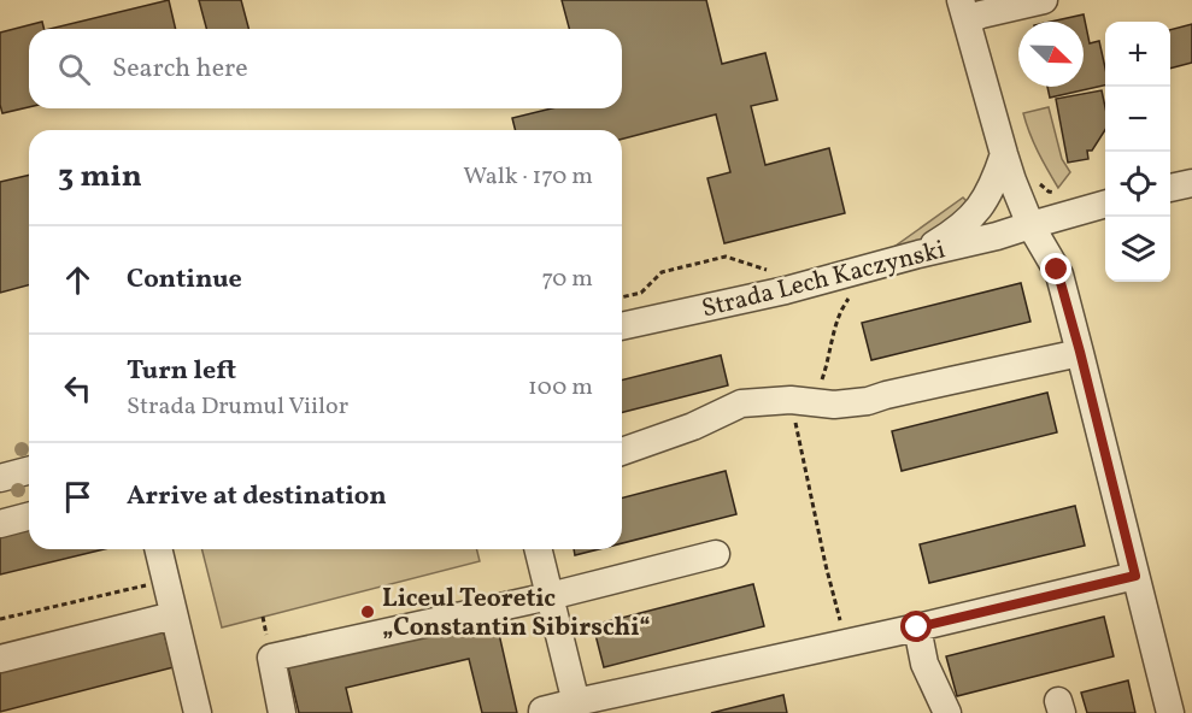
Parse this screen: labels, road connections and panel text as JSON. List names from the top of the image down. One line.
{"streets":{"street":["Strada Lech Kaczynski"]},"places":["Liceul Teoretic „Constantin Sibirschi“"],"north":"bottom right","page":{"map_buttons":["+","−"],"search":"Search here","heading":["3 min","Walk · 170 m"],"list":[["Continue","70 m"],["Turn left","Strada Drumul Viilor","100 m"],"Arrive at destination"]}}
